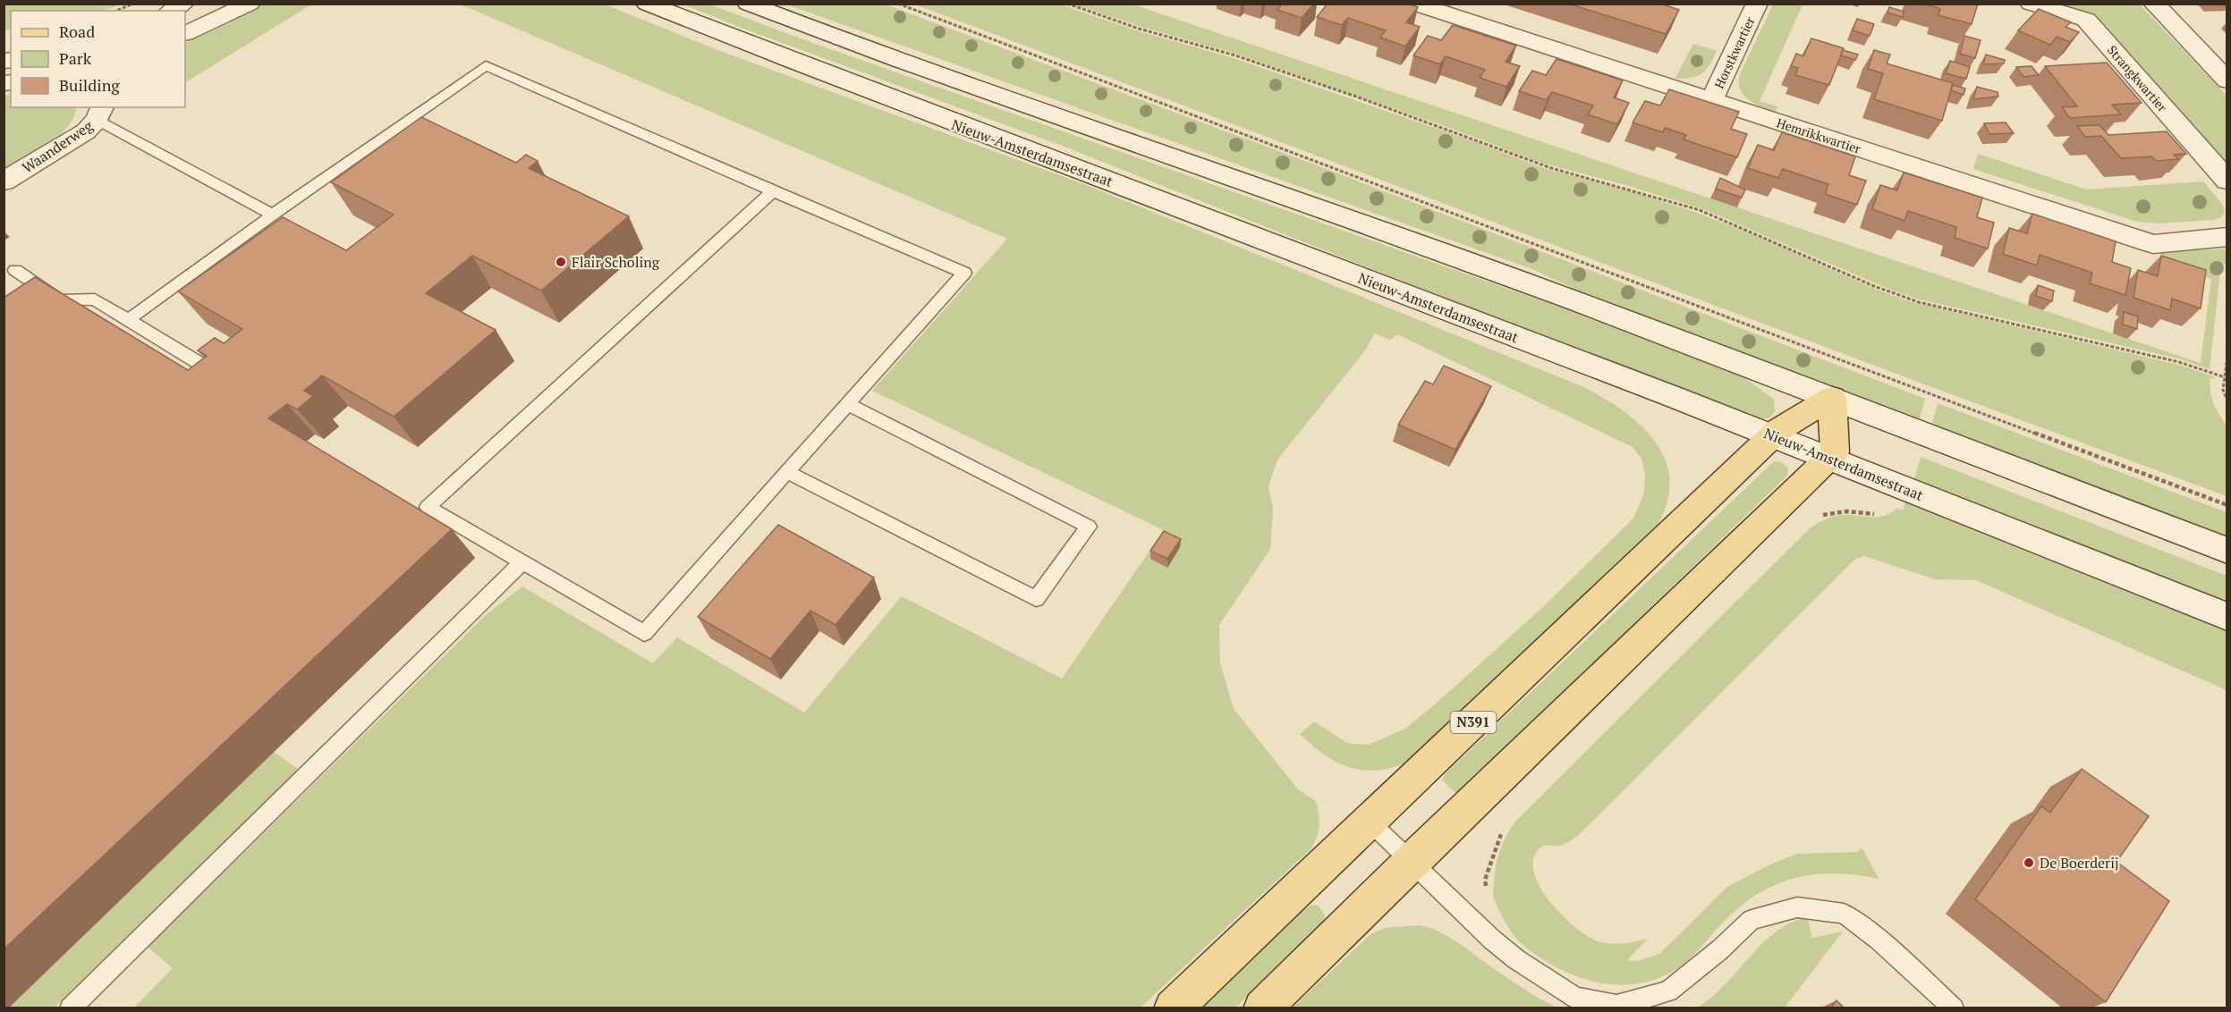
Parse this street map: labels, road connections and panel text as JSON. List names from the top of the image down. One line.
{"streets":{"main road":["Horstkwartier","Strangkwartier","Hemrikkwartier","Waanderweg","Nieuw-Amsterdamsestraat","N391"]},"crossings":[["Horstkwartier","Hemrikkwartier"],["Nieuw-Amsterdamsestraat","N391"]],"places":["Flair Scholing","De Boerderij"],"legend":["Road","Park","Building"]}
